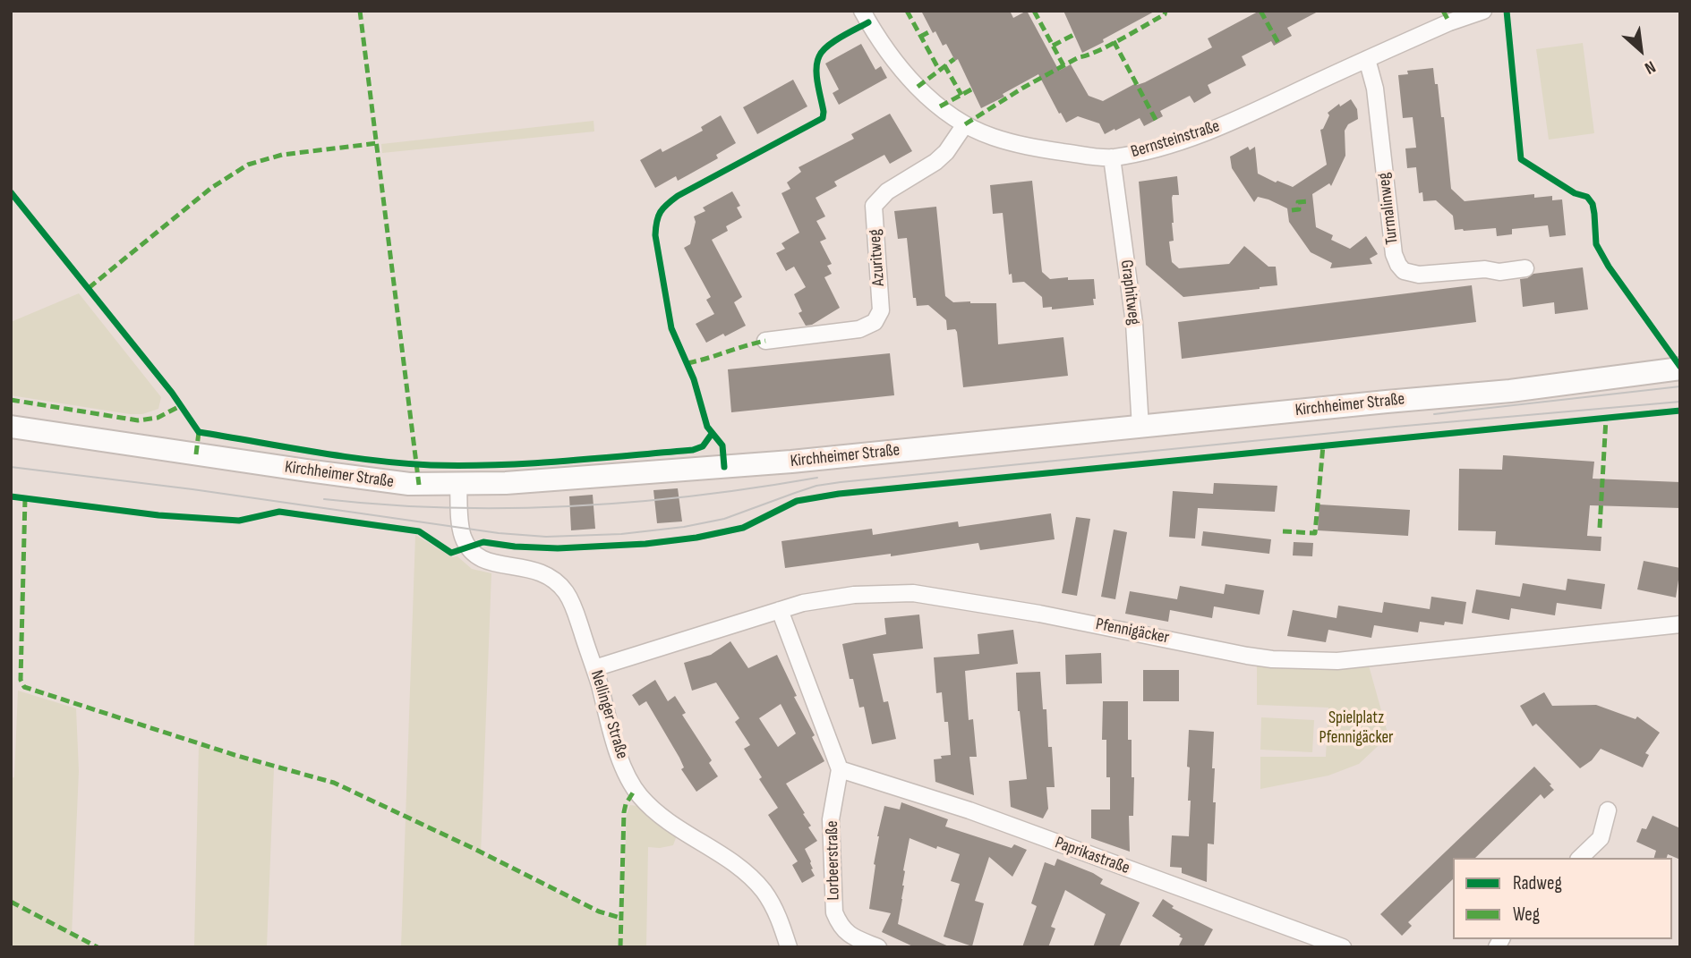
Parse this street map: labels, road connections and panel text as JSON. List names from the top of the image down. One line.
{"streets":{"main road":["Kirchheimer Straße"],"street":["Bernsteinstraße","Turmalinweg","Azuritweg","Graphitweg","Pfennigäcker","Nellinger Straße","Paprikastraße","Lorbeerstraße"]},"crossings":[["Bernsteinstraße","Turmalinweg"],["Bernsteinstraße","Azuritweg"],["Bernsteinstraße","Graphitweg"],["Graphitweg","Kirchheimer Straße"],["Kirchheimer Straße","Nellinger Straße"],["Pfennigäcker","Nellinger Straße"],["Paprikastraße","Lorbeerstraße"]],"parks":["Spielplatz Pfennigäcker"],"legend":["Radweg","Weg"],"north":"bottom right"}
